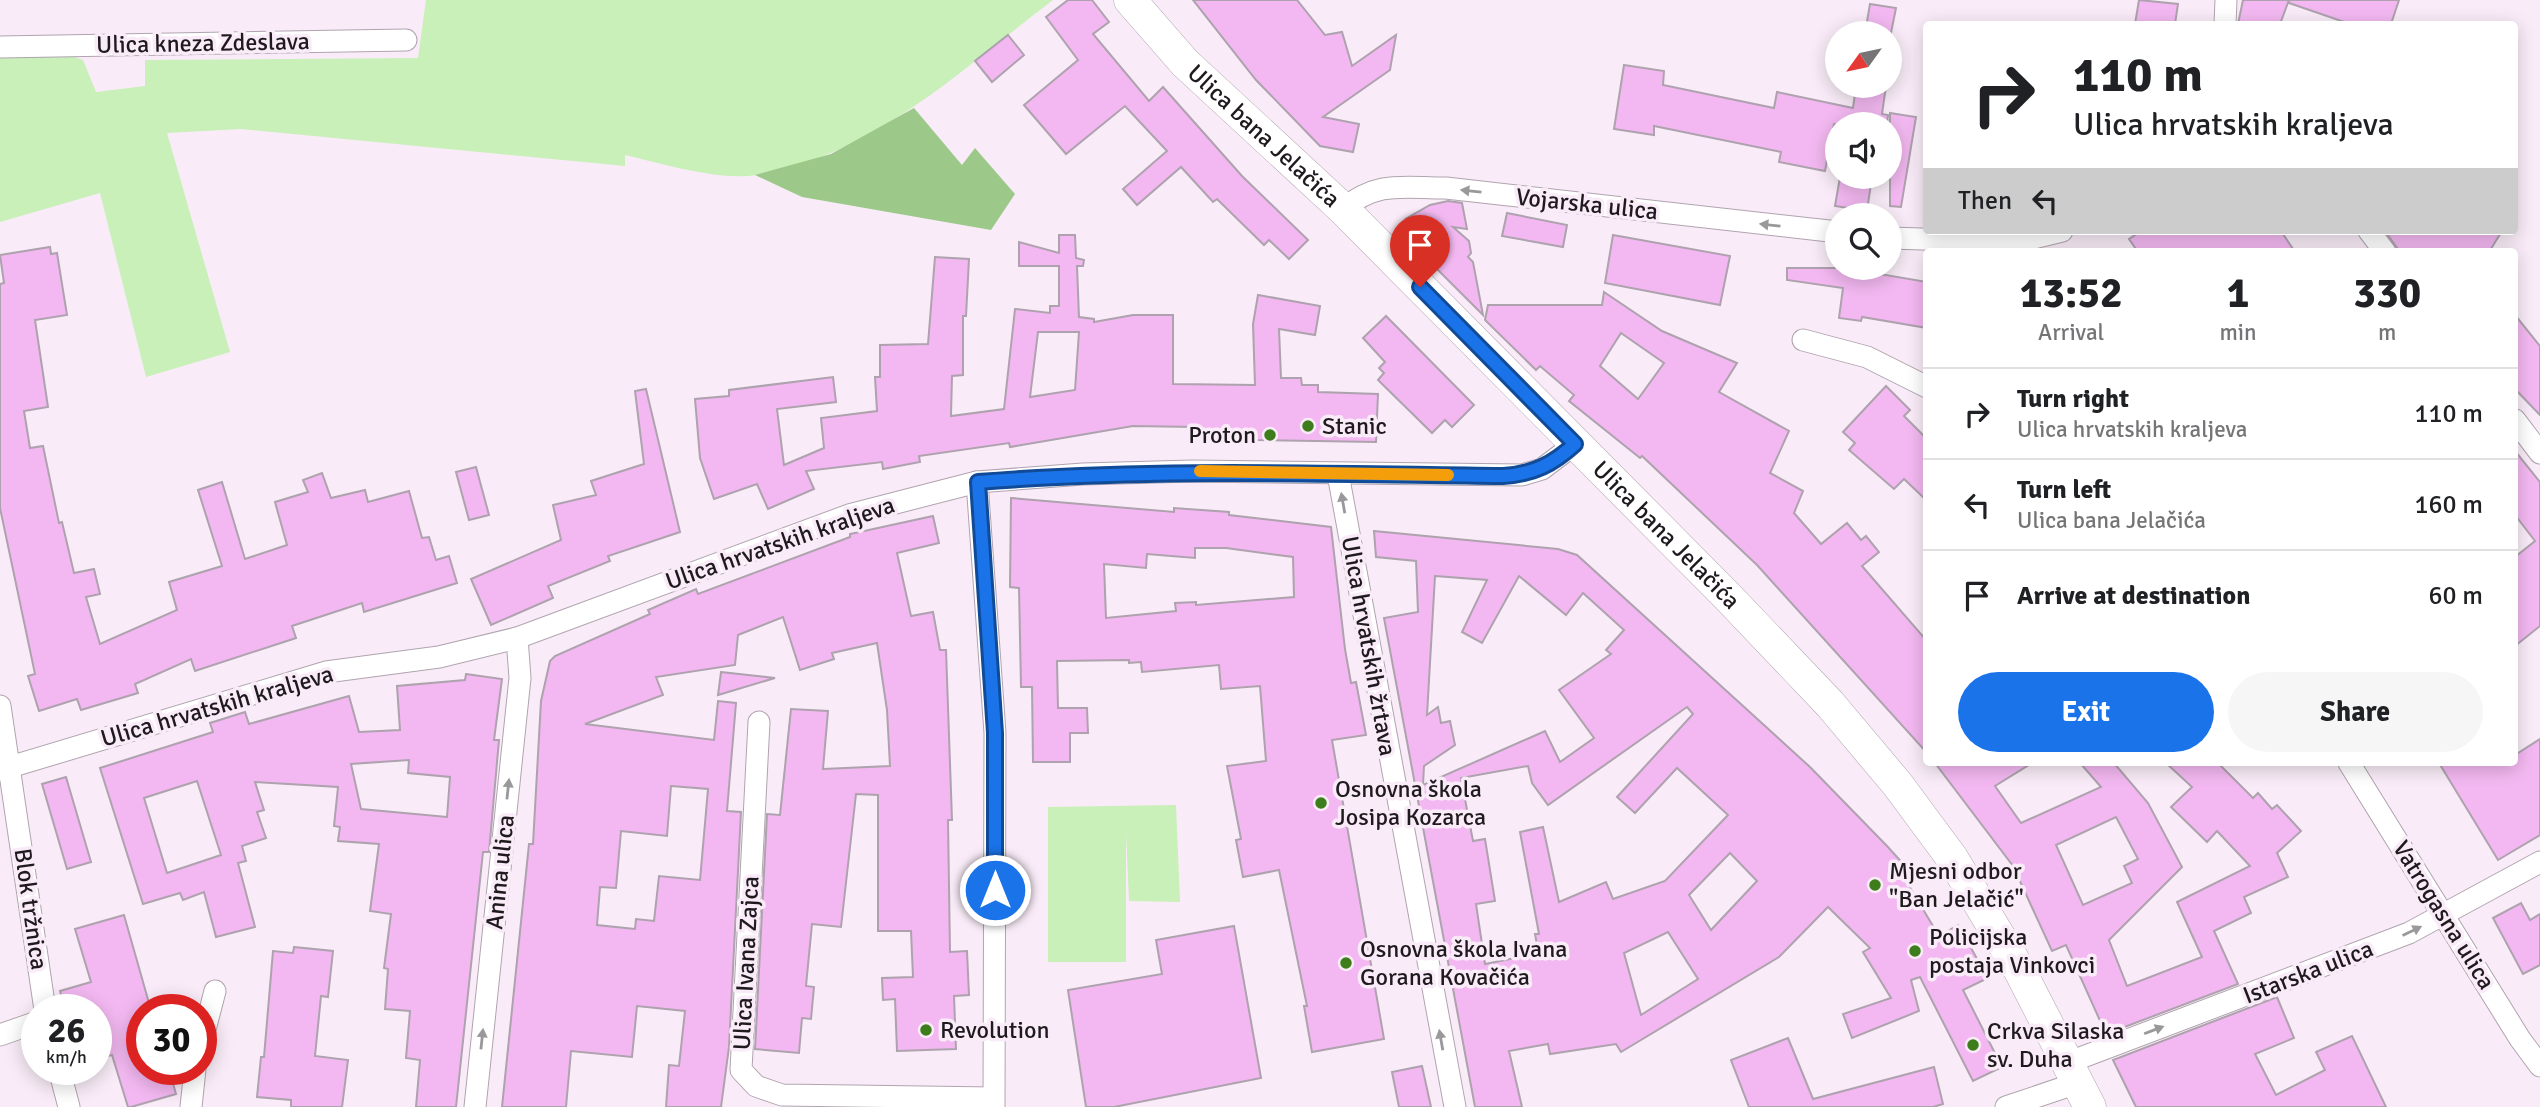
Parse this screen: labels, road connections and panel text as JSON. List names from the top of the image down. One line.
{"streets":{"main road":["Ulica bana Jelačića"],"street":["Ulica kneza Zdeslava","Vojarska ulica","Ulica hrvatskih kraljeva","Ulica hrvatskih žrtava","Anina ulica","Blok tržnica","Vatrogasna ulica","Ulica Ivana Zajca","Istarska ulica"]},"crossings":[["Ulica bana Jelačića","Vojarska ulica"],["Ulica bana Jelačića","Ulica hrvatskih kraljeva"],["Ulica bana Jelačića","Istarska ulica"],["Ulica hrvatskih kraljeva","Ulica hrvatskih žrtava"],["Ulica hrvatskih kraljeva","Anina ulica"],["Ulica hrvatskih kraljeva","Blok tržnica"],["Vatrogasna ulica","Istarska ulica"]],"one_way":["Vojarska ulica","Ulica hrvatskih žrtava","Anina ulica","Istarska ulica"],"places":["Stanic","Proton","Osnovna škola Josipa Kozarca","Mjesni odbor \"Ban Jelačić\"","Policijska postaja Vinkovci","Osnovna škola Ivana Gorana Kovačića","Revolution","Crkva Silaska sv. Duha"],"north":"bottom left","page":{"turn":["110 m","Ulica hrvatskih kraljeva"],"then":"Then","eta":["13:52","Arrival","1","min","330","m"],"list":[{"name":"Turn right","note":"Ulica hrvatskih kraljeva","value":"110 m"},{"name":"Turn left","note":"Ulica bana Jelačića","value":"160 m"},{"name":"Arrive at destination","value":"60 m"}],"buttons":["Exit","Share"],"speed":"26 km/h","limit":"30"}}
